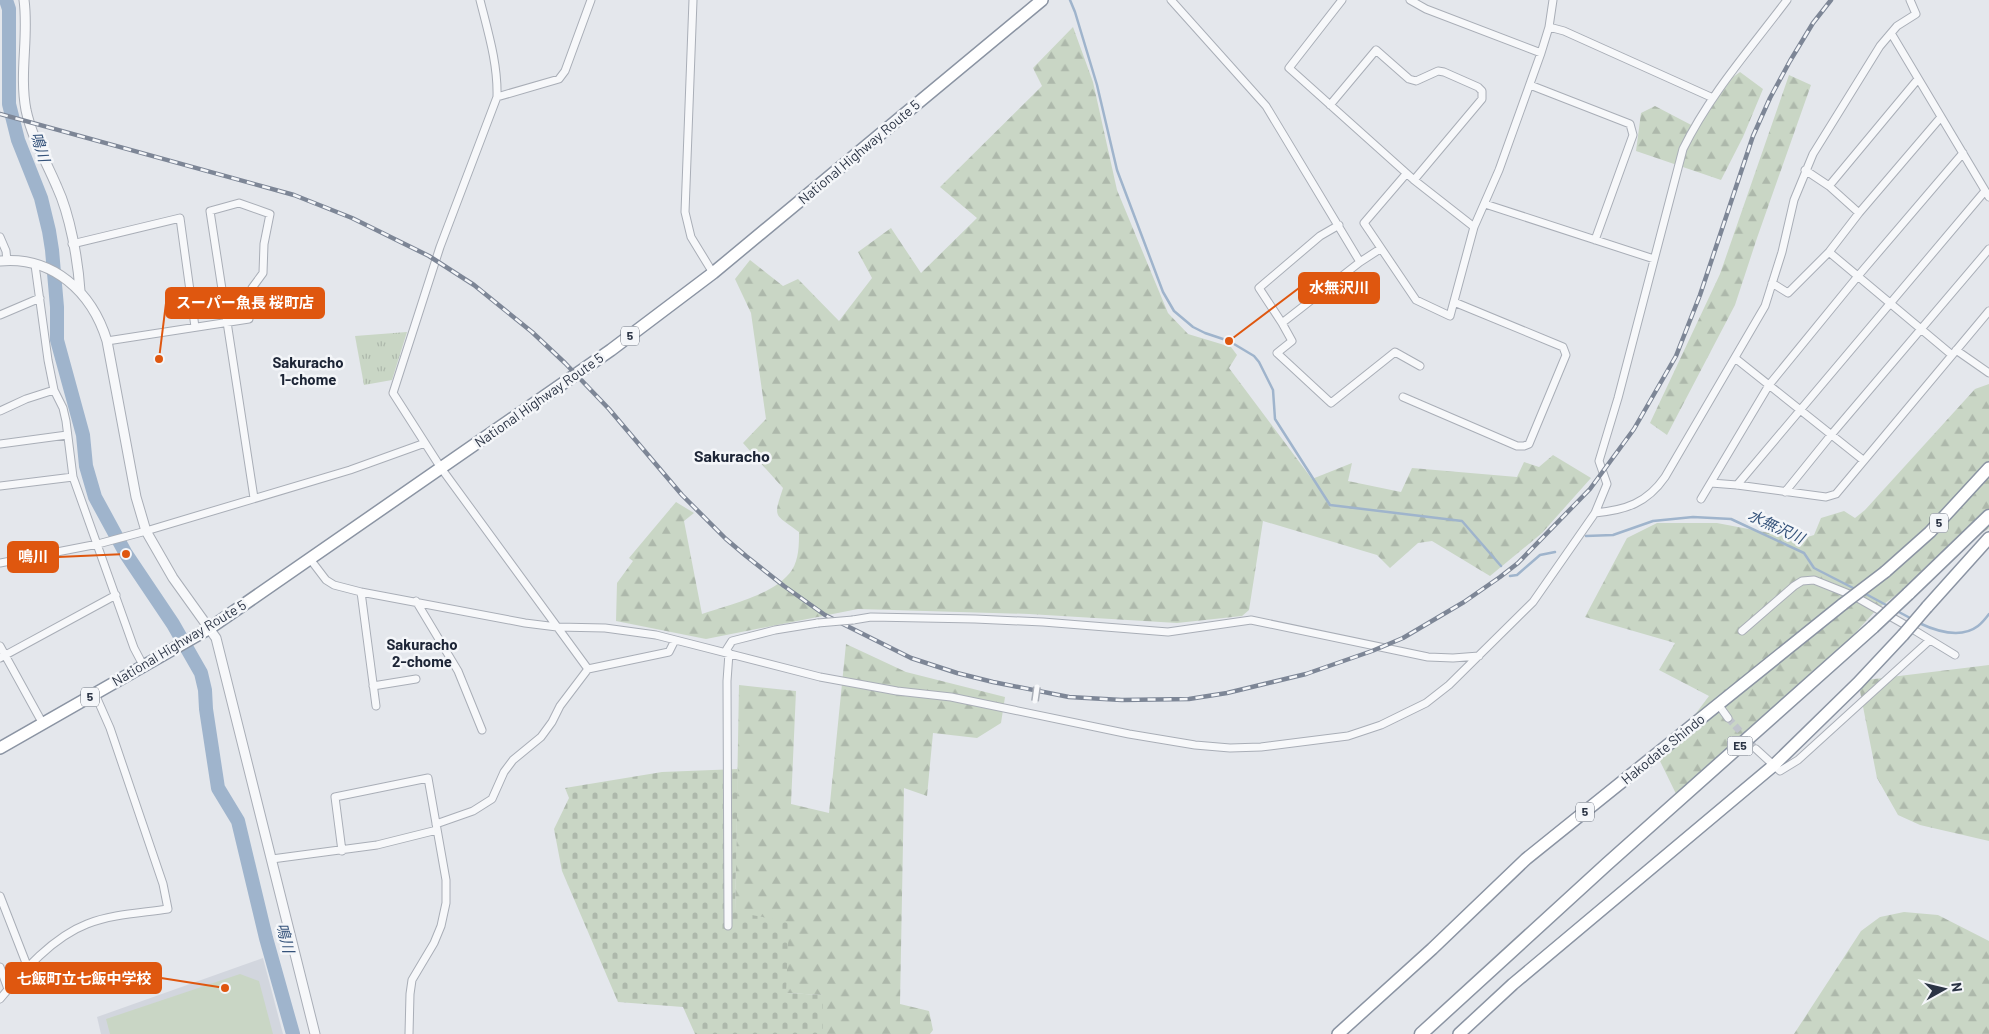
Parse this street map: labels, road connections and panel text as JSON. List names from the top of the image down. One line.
{"streets":{"highway":["National Highway Route 5","5","E5","Hakodate Shindo"]},"districts":["Sakuracho 1-chome","Sakuracho","Sakuracho 2-chome"],"water":["鳴川","水無沢川"],"places":["水無沢川","スーパー魚長 桜町店","鳴川","七飯町立七飯中学校"],"north":"right"}
